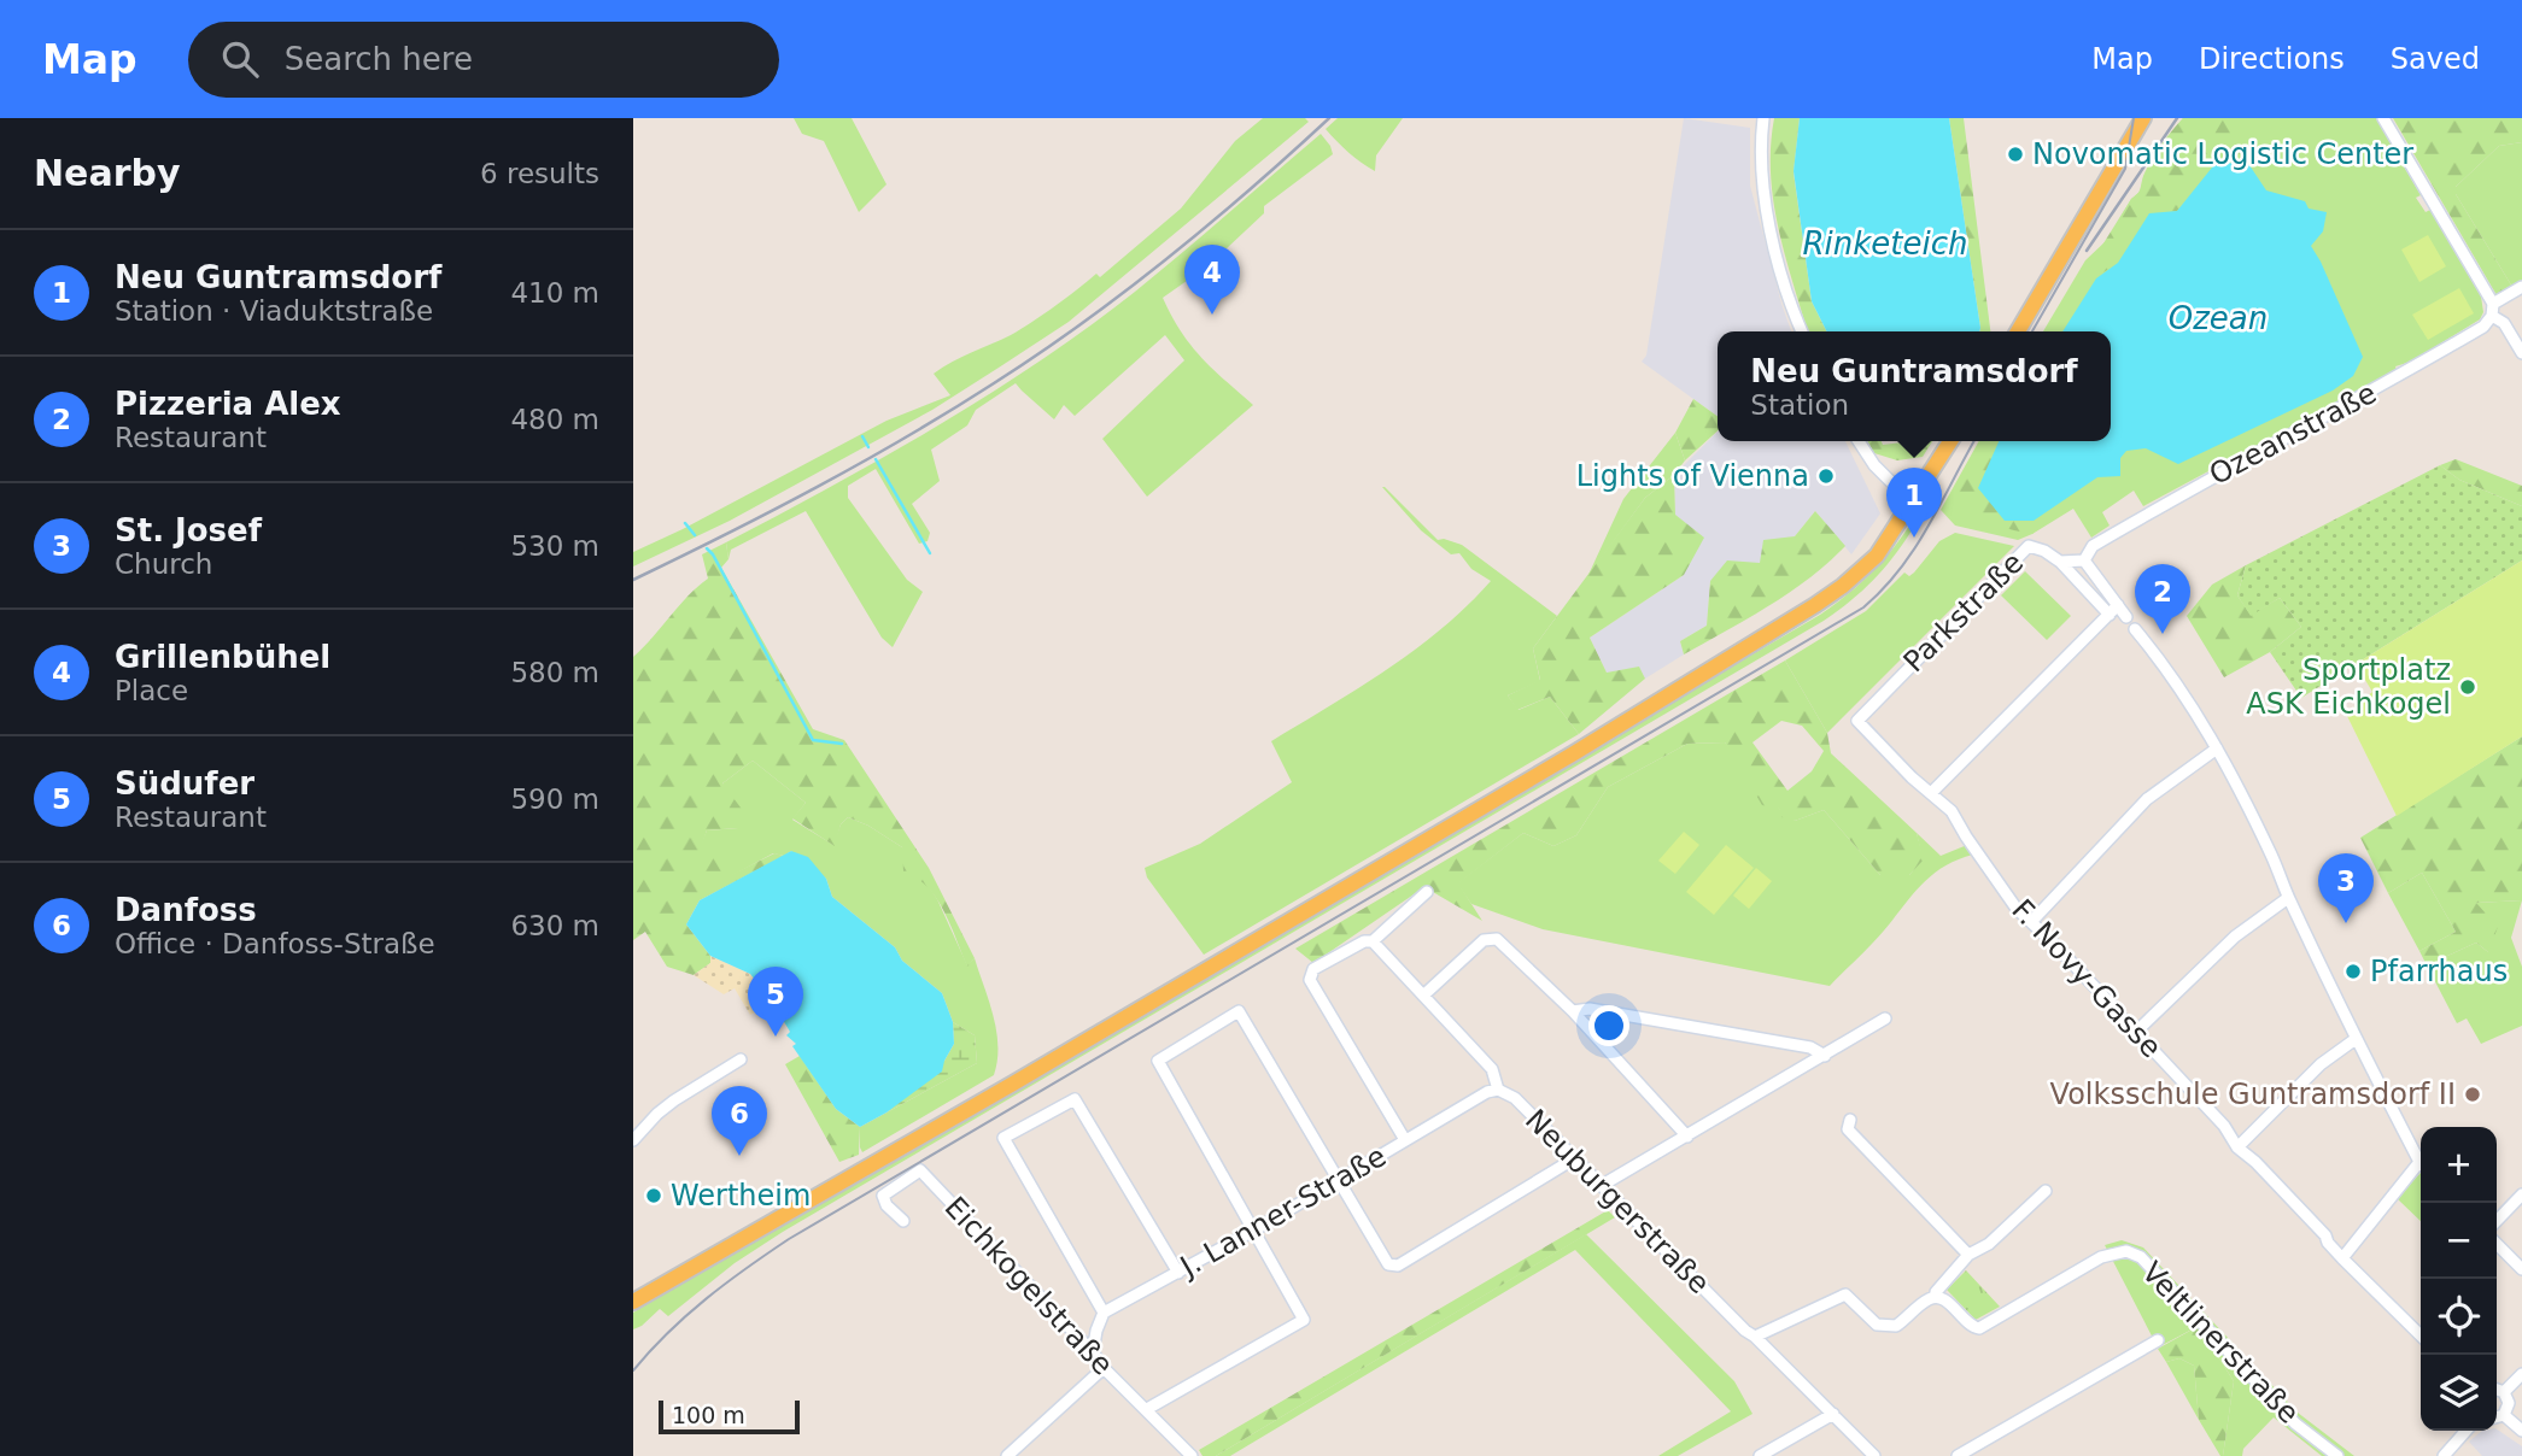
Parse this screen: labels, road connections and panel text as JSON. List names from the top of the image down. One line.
{"streets":{"street":["Ozeanstraße","Parkstraße","F. Novy-Gasse","Neuburgerstraße","J. Lanner-Straße","Eichkogelstraße","Veltlinerstraße"]},"crossings":[["Ozeanstraße","Parkstraße"],["Parkstraße","F. Novy-Gasse"],["Neuburgerstraße","J. Lanner-Straße"]],"water":["Rinketeich","Ozean"],"places":["Novomatic Logistic Center","Lights of Vienna","Sportplatz ASK Eichkogel","Pfarrhaus","Volksschule Guntramsdorf II","Wertheim"],"scale_bar":"100 m","page":{"header":"Map","search":"Search here","nav":["Map","Directions","Saved"],"heading":["Nearby","6 results"],"list":[{"mark":"1","name":"Neu Guntramsdorf","note":"Station · Viaduktstraße","value":"410 m"},{"mark":"2","name":"Pizzeria Alex","note":"Restaurant","value":"480 m"},{"mark":"3","name":"St. Josef","note":"Church","value":"530 m"},{"mark":"4","name":"Grillenbühel","note":"Place","value":"580 m"},{"mark":"5","name":"Südufer","note":"Restaurant","value":"590 m"},{"mark":"6","name":"Danfoss","note":"Office · Danfoss-Straße","value":"630 m"}],"pins":["4","1","2","3","5","6"],"popup":["Neu Guntramsdorf","Station"],"map_buttons":["+","−"],"scale":"100 m"}}
